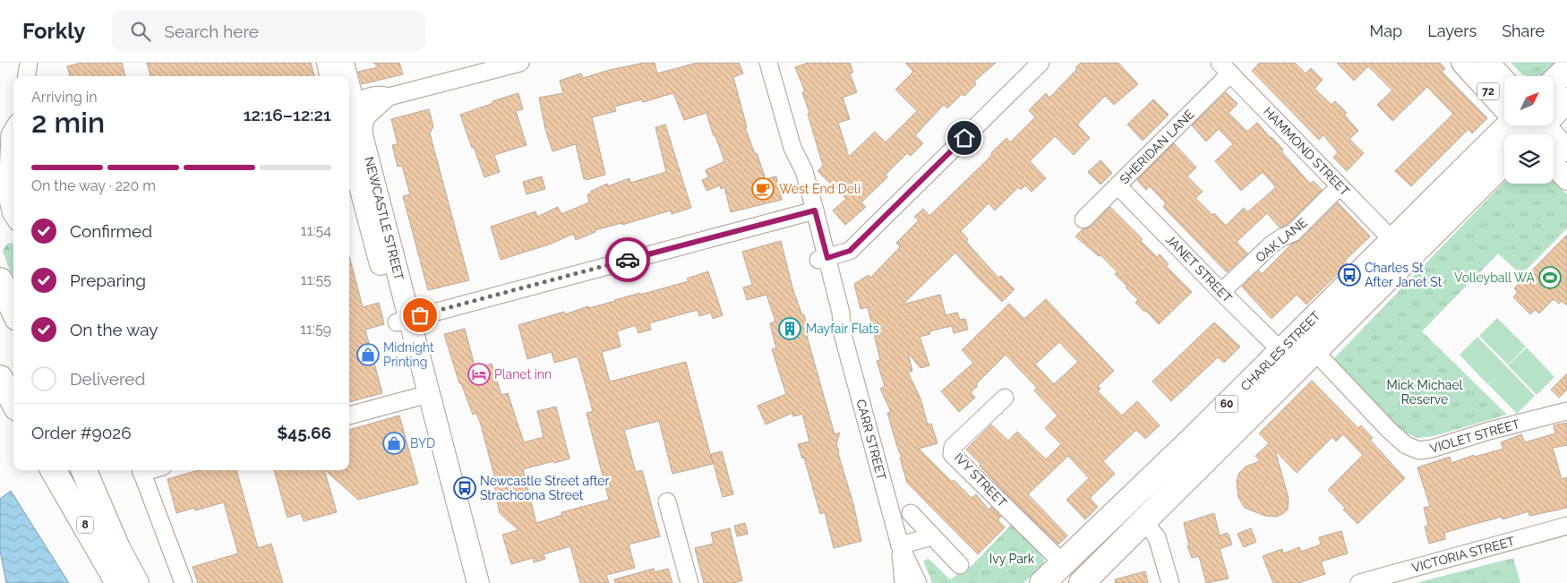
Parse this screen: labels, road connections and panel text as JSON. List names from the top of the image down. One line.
{"streets":{"highway":["CHARLES STREET","60","8"],"main road":["72","NEWCASTLE STREET"],"street":["SHERIDAN LANE","HAMMOND STREET","OAK LANE","JANET STREET","VIOLET STREET","CARR STREET","IVY STREET","VICTORIA STREET"]},"crossings":[["72","CHARLES STREET"],["SHERIDAN LANE","HAMMOND STREET"],["SHERIDAN LANE","JANET STREET"],["HAMMOND STREET","OAK LANE"],["HAMMOND STREET","CHARLES STREET"],["OAK LANE","JANET STREET"],["JANET STREET","CHARLES STREET"],["CHARLES STREET","VIOLET STREET"],["CHARLES STREET","IVY STREET"]],"parks":["Mick Michael Reserve","Ivy Park"],"places":{"cafe":["West End Deli"],"bus stop":["Charles St After Janet St","Newcastle Street after Strachcona Street"],"sports":["Volleyball WA"],"building":["Mayfair Flats"],"shop":["Midnight Printing","BYD"],"hotel":["Planet inn"]},"north":"top right","page":{"header":"Forkly","search":"Search here","nav":["Map","Layers","Share"],"heading":["2 min","Arriving in","12:16–12:21"],"panel":["Order #9026","$45.66"],"bar":"On the way · 220 m","list":[["Confirmed","11:54"],["Preparing","11:55"],["On the way","11:59"],"Delivered"]}}
